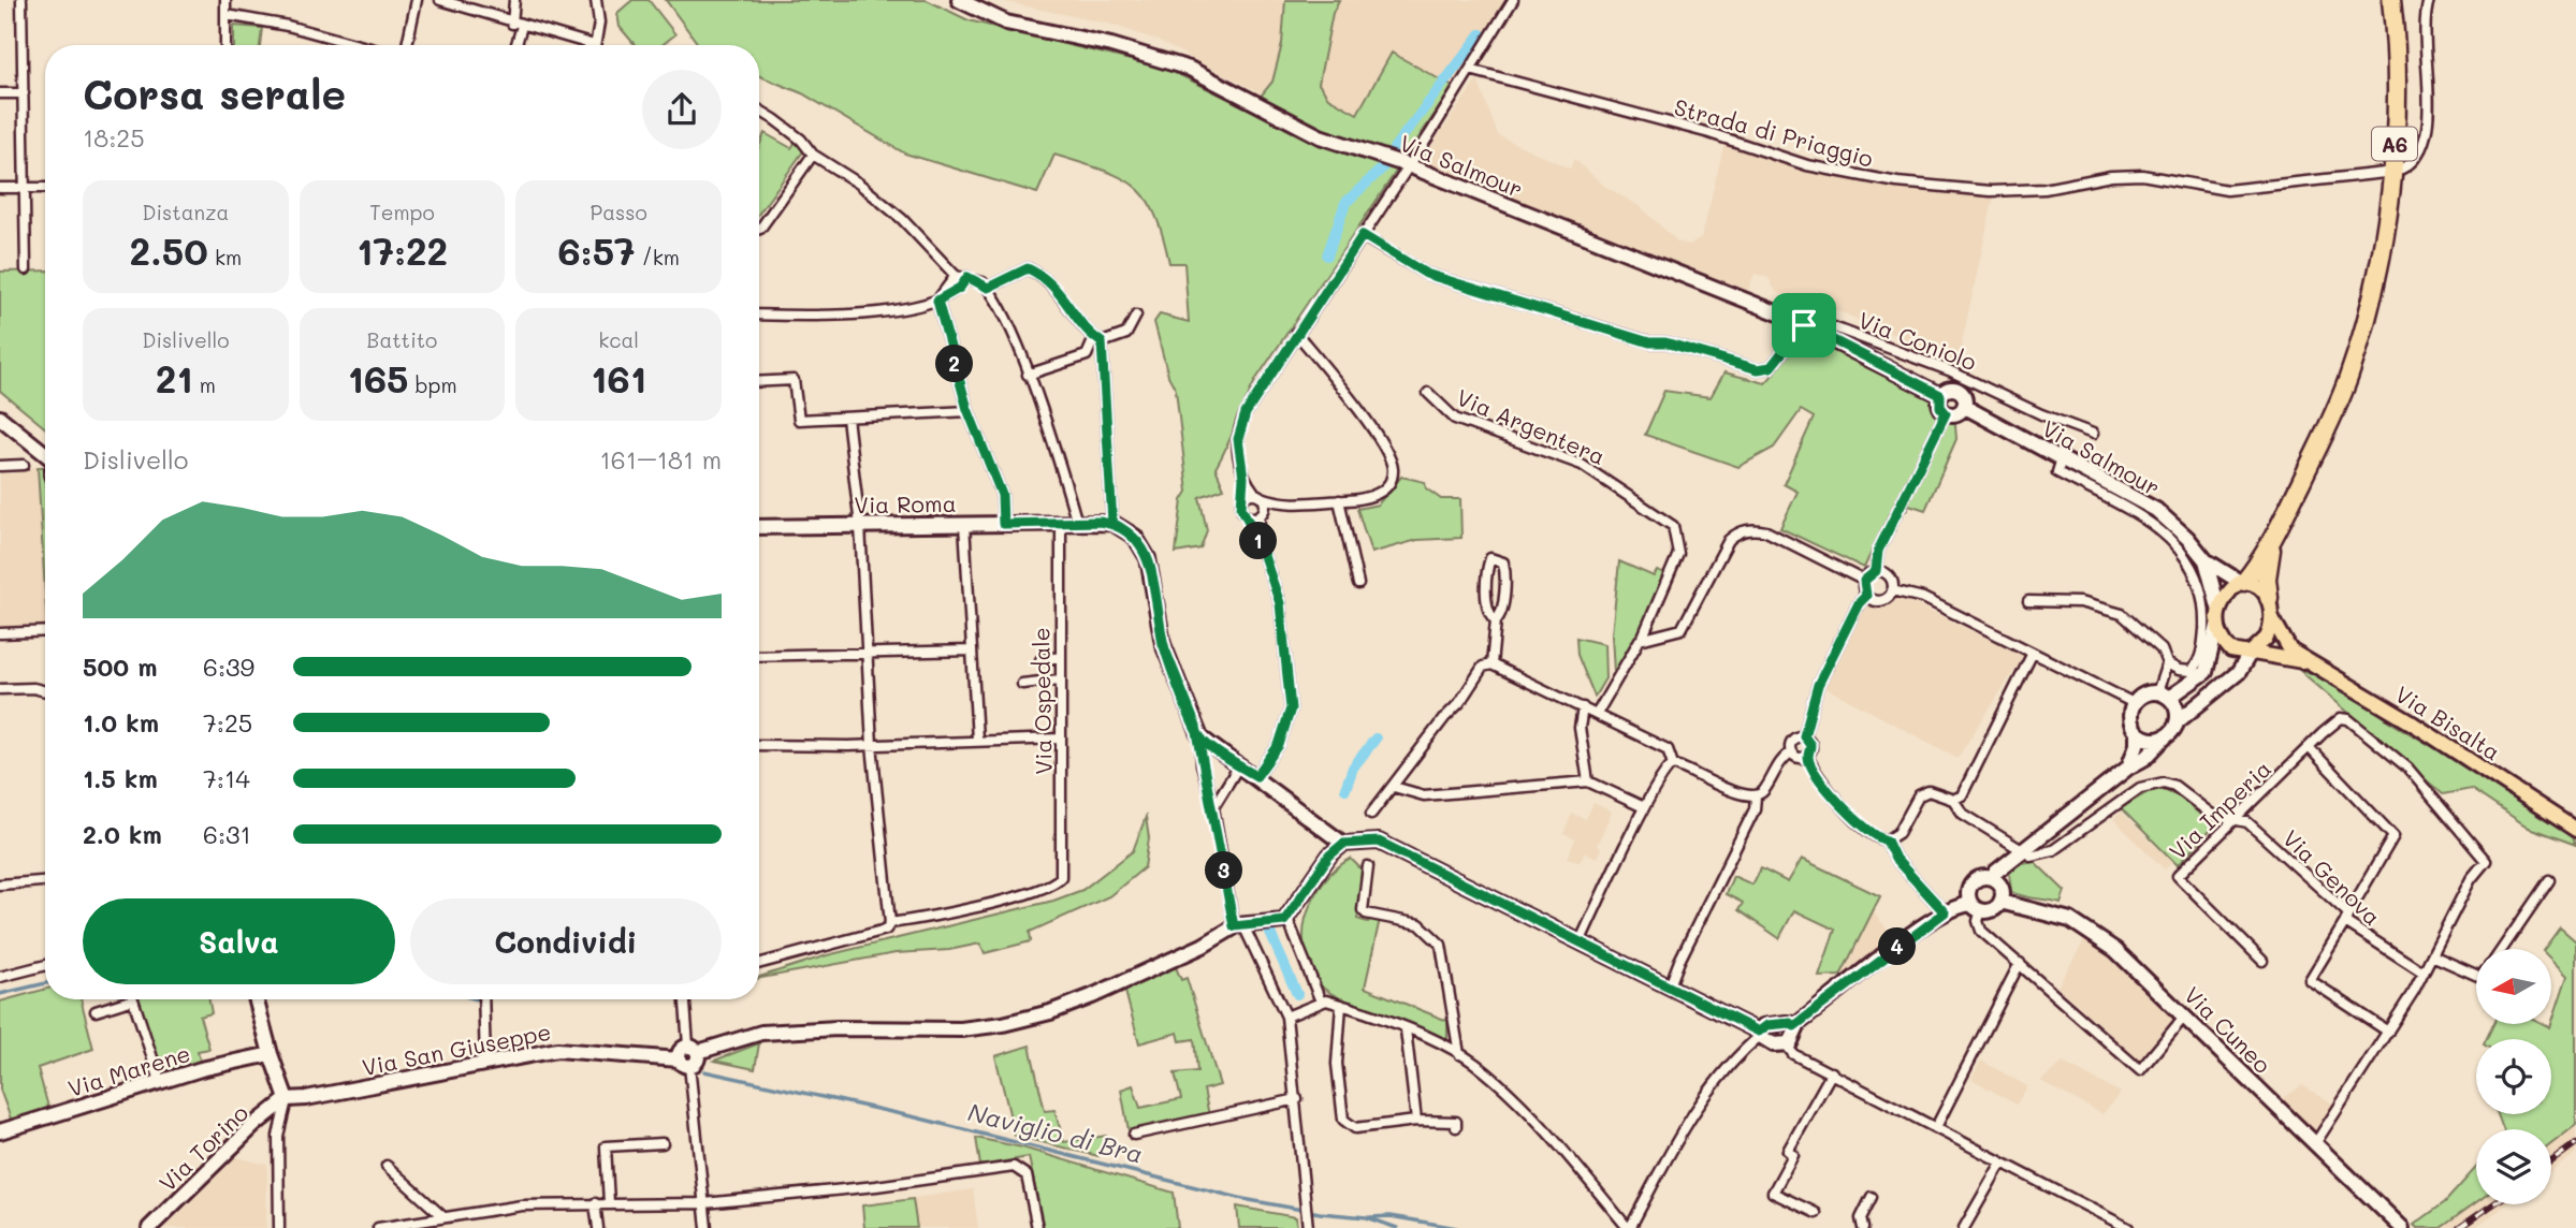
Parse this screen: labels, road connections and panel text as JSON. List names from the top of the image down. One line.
{"streets":{"highway":["A6"],"main road":["Via Salmour","Via Roma","Via Bisalta","Via Cuneo","Via San Giuseppe","Via Marene","Via Torino"],"street":["Strada di Priaggio","Via Coniolo","Via Argentera","Via Ospedale","Via Imperia","Via Genova"]},"crossings":[["A6","Via Salmour"],["A6","Via Bisalta"],["Via Salmour","Via Coniolo"],["Via Salmour","Via Bisalta"],["Via Roma","Via Ospedale"],["Via Imperia","Via Genova"],["Via San Giuseppe","Via Torino"]],"water":["Naviglio di Bra"],"north":"left","page":{"heading":["Corsa serale","18:25"],"stats":[["Distanza","2.50 km"],["Tempo","17:22"],["Passo","6:57 /km"],["Dislivello","21 m"],["Battito","165 bpm"],["kcal","161"]],"pins":["2","1","3","4"],"chart":["Dislivello","161–181 m"],"list":[{"name":"500 m","note":"6:39"},{"name":"1.0 km","note":"7:25"},{"name":"1.5 km","note":"7:14"},{"name":"2.0 km","note":"6:31"}],"buttons":["Salva","Condividi"]}}
